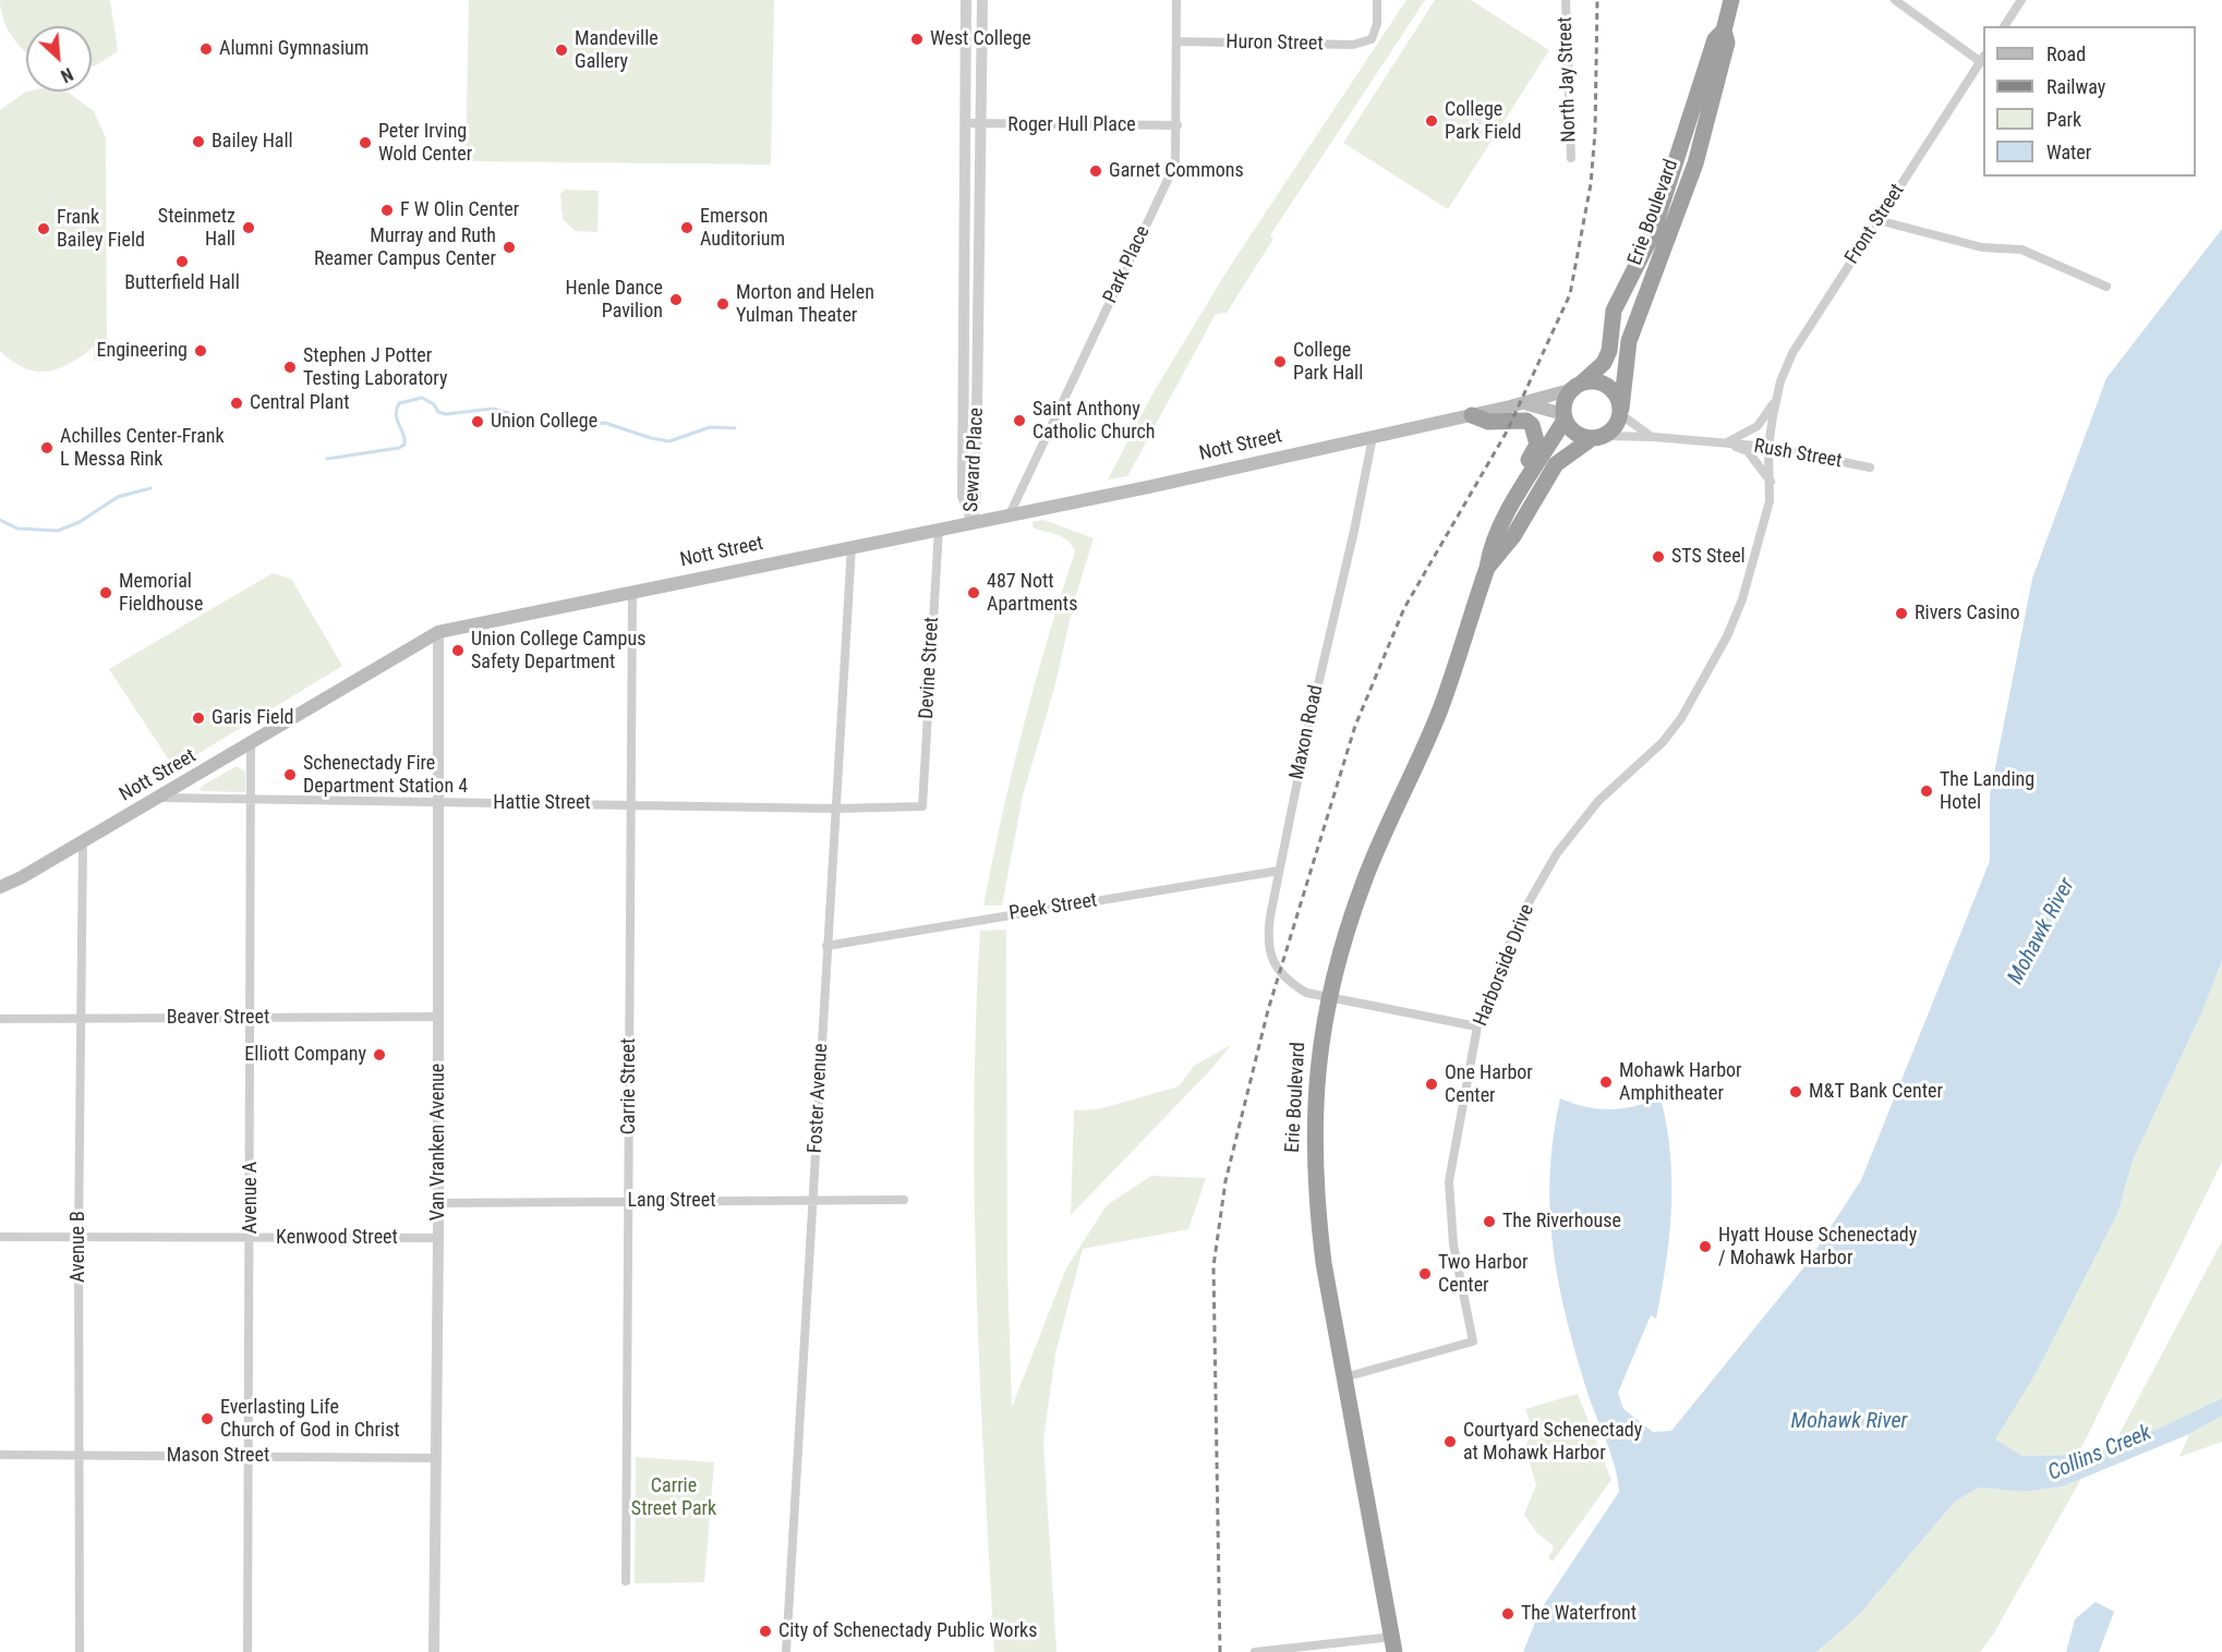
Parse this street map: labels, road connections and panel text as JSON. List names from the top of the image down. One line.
{"streets":{"highway":["Erie Boulevard"],"main road":["Nott Street"],"street":["Huron Street","North Jay Street","Roger Hull Place","Front Street","Park Place","Rush Street","Seward Place","Devine Street","Maxon Road","Hattie Street","Peek Street","Harborside Drive","Beaver Street","Carrie Street","Foster Avenue","Van Vranken Avenue","Avenue A","Lang Street","Kenwood Street","Avenue B","Mason Street"]},"crossings":[["Huron Street","Park Place"],["Roger Hull Place","Park Place"],["Roger Hull Place","Seward Place"],["Erie Boulevard","Nott Street"],["Erie Boulevard","Rush Street"],["Erie Boulevard","Maxon Road"],["Erie Boulevard","Harborside Drive"],["Front Street","Rush Street"],["Front Street","Harborside Drive"],["Park Place","Nott Street"],["Nott Street","Rush Street"],["Nott Street","Seward Place"],["Nott Street","Devine Street"],["Nott Street","Maxon Road"],["Nott Street","Hattie Street"],["Nott Street","Carrie Street"],["Nott Street","Foster Avenue"],["Nott Street","Van Vranken Avenue"],["Nott Street","Avenue A"],["Nott Street","Avenue B"],["Rush Street","Harborside Drive"],["Devine Street","Hattie Street"],["Maxon Road","Peek Street"],["Maxon Road","Harborside Drive"],["Hattie Street","Carrie Street"],["Hattie Street","Foster Avenue"],["Hattie Street","Van Vranken Avenue"],["Hattie Street","Avenue A"],["Peek Street","Foster Avenue"],["Beaver Street","Van Vranken Avenue"],["Beaver Street","Avenue A"],["Beaver Street","Avenue B"],["Carrie Street","Lang Street"],["Foster Avenue","Lang Street"],["Van Vranken Avenue","Lang Street"],["Van Vranken Avenue","Kenwood Street"],["Van Vranken Avenue","Mason Street"],["Avenue A","Kenwood Street"],["Avenue A","Mason Street"],["Kenwood Street","Avenue B"],["Avenue B","Mason Street"]],"water":["Mohawk River","Collins Creek"],"parks":["Carrie Street Park"],"places":["West College","Alumni Gymnasium","Mandeville Gallery","College Park Field","Bailey Hall","Peter Irving Wold Center","Garnet Commons","F W Olin Center","Steinmetz Hall","Emerson Auditorium","Frank Bailey Field","Murray and Ruth Reamer Campus Center","Butterfield Hall","Henle Dance Pavilion","Morton and Helen Yulman Theater","Engineering","College Park Hall","Stephen J Potter Testing Laboratory","Central Plant","Saint Anthony Catholic Church","Union College","Achilles Center-Frank L Messa Rink","STS Steel","Memorial Fieldhouse","487 Nott Apartments","Rivers Casino","Union College Campus Safety Department","Garis Field","Schenectady Fire Department Station 4","The Landing Hotel","Elliott Company","Mohawk Harbor Amphitheater","One Harbor Center","M&T Bank Center","The Riverhouse","Hyatt House Schenectady / Mohawk Harbor","Two Harbor Center","Everlasting Life Church of God in Christ","Courtyard Schenectady at Mohawk Harbor","The Waterfront","City of Schenectady Public Works"],"legend":["Road","Railway","Park","Water"],"north":"bottom right"}
